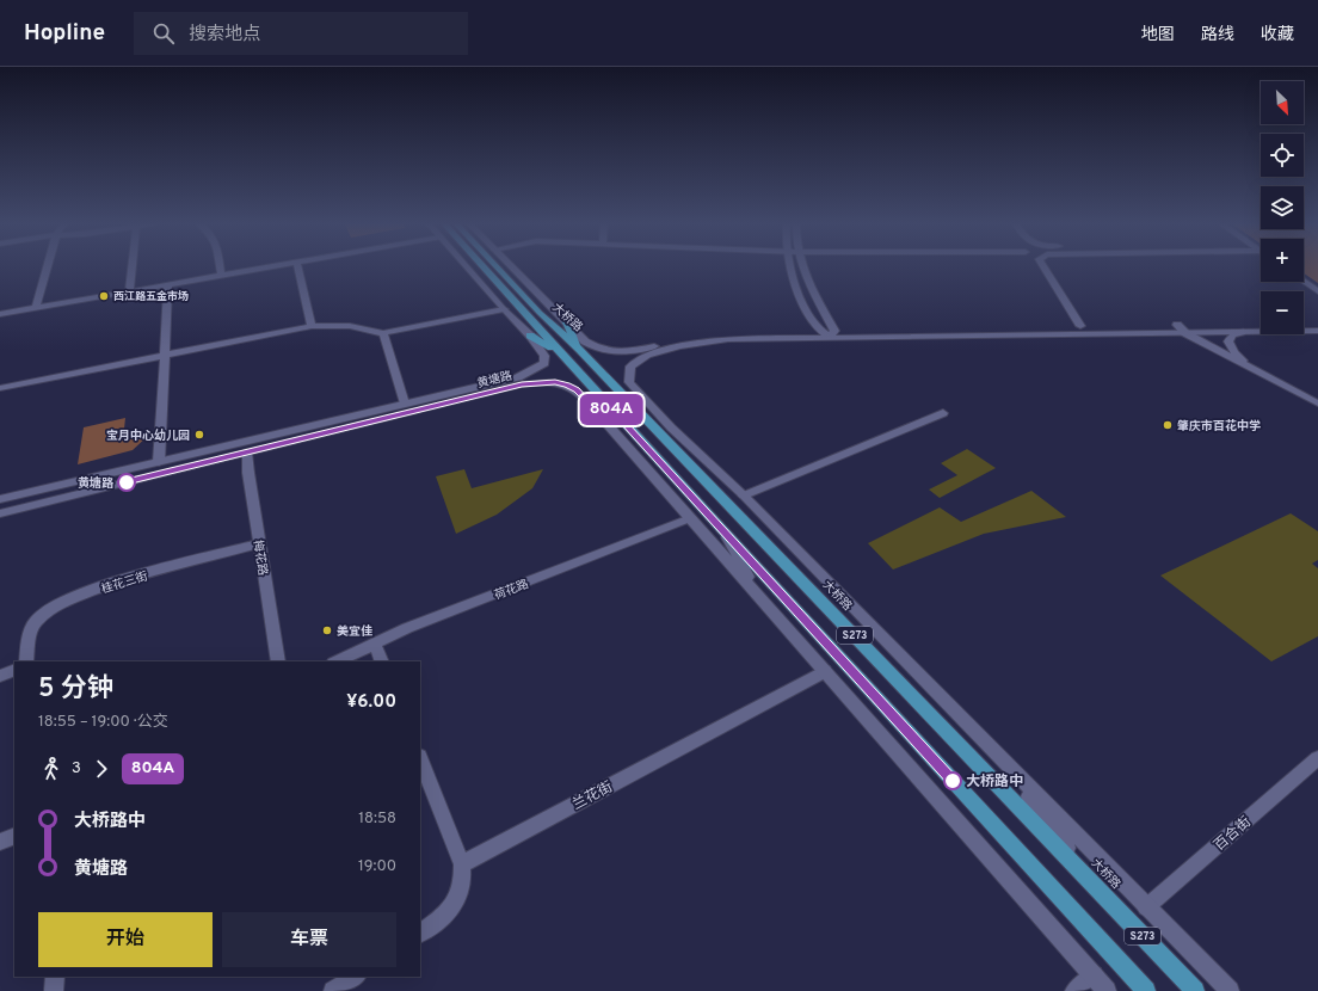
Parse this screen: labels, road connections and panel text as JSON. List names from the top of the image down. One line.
{"streets":{"main road":["大桥路","S273"],"street":["黄塘路","梅花路","桂花三街","荷花路","兰花街","百合街"]},"crossings":[["黄塘路","梅花路"],["梅花路","桂花三街"]],"places":["西江路五金市场","肇庆市百花中学","宝月中心幼儿园","黄塘路","美宜佳","大桥路中"],"lines":["bus line 804A"],"north":"bottom right","page":{"header":"Hopline","search":"搜索地点","nav":["地图","路线","收藏"],"on_map":"804A","map_buttons":["+","−"],"heading":["5 分钟","18:55 – 19:00 · 公交","¥6.00"],"legs":["3","804A"],"list":[{"name":"大桥路中","value":"18:58"},{"name":"黄塘路","value":"19:00"}],"buttons":["开始","车票"]}}
